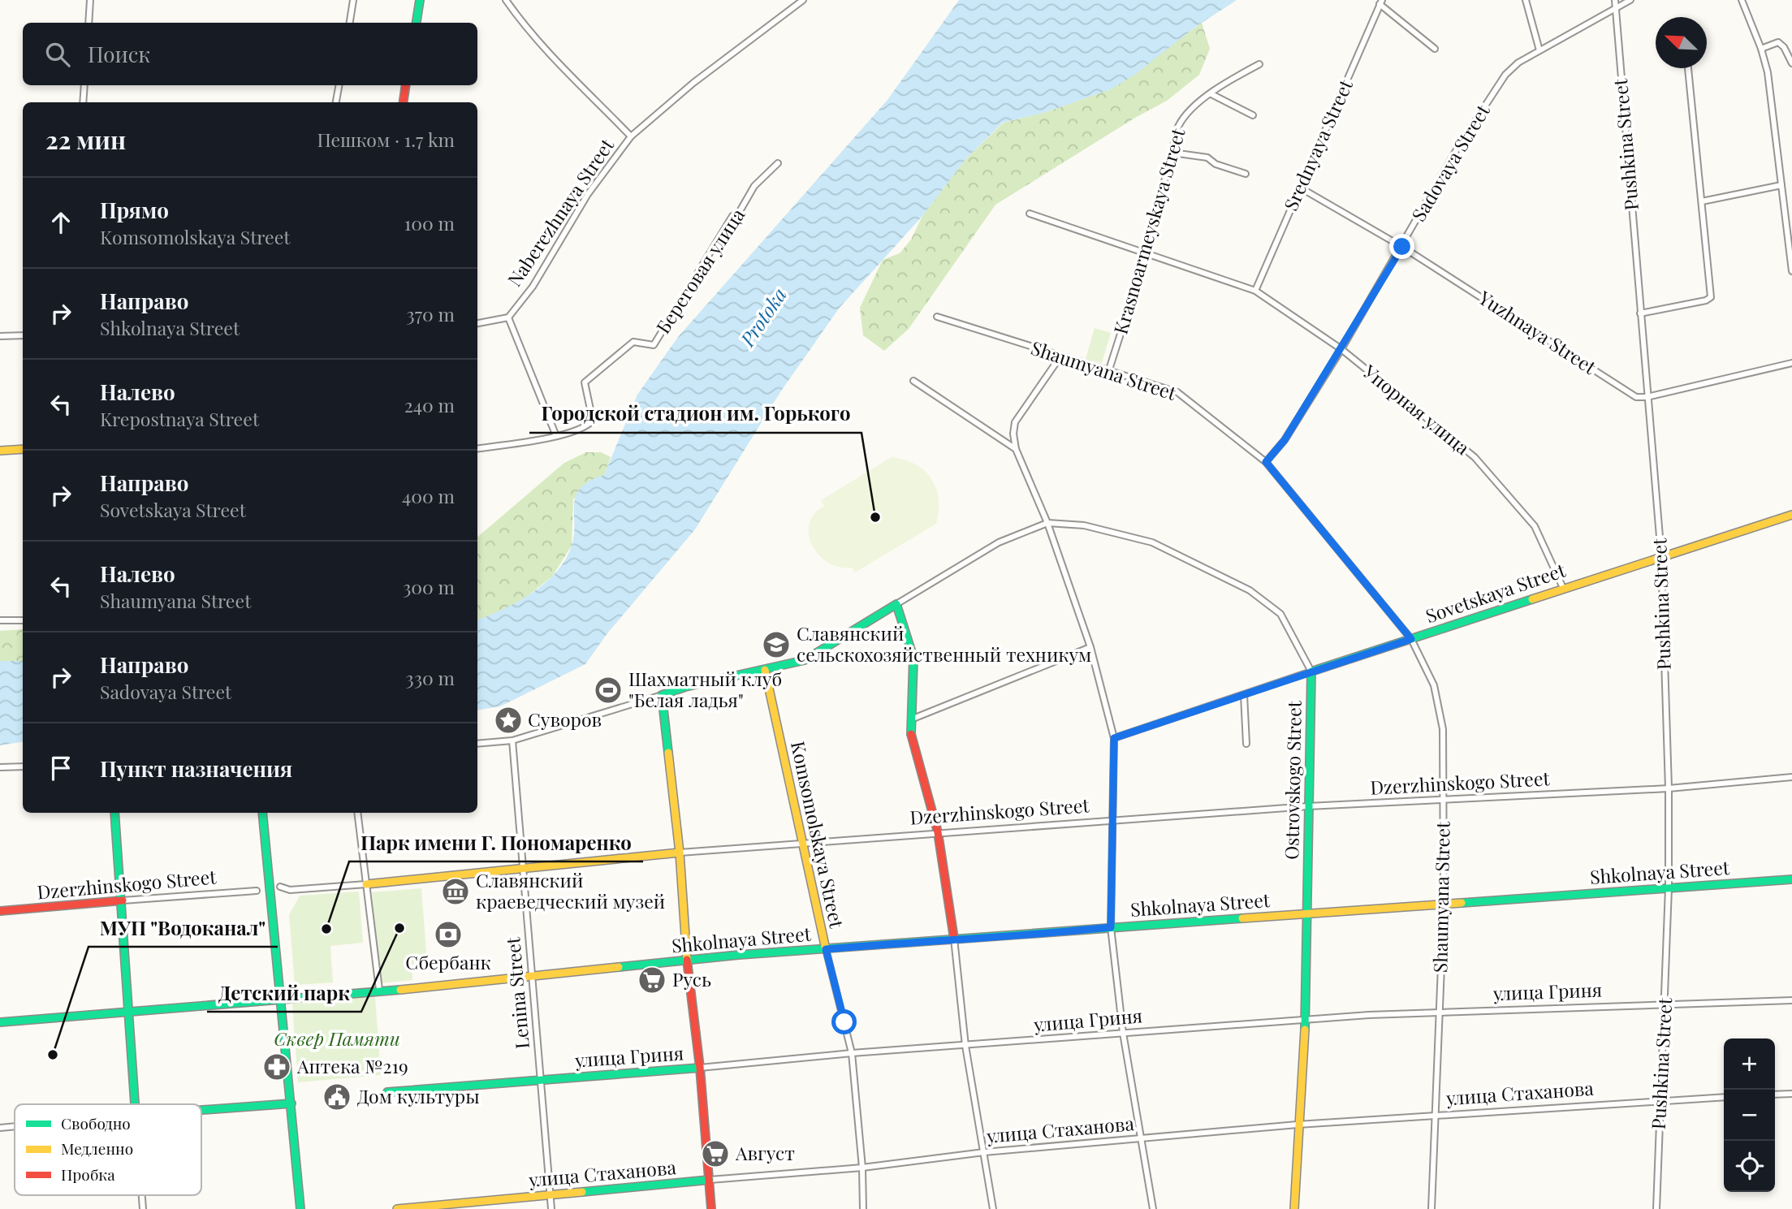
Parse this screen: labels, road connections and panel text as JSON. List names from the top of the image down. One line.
{"streets":{"street":["Pushkina Street","Srednyaya Street","Sadovaya Street","Naberezhnaya Street","Krasnoarmeyskaya Street","Береговая улица","Yuzhnaya Street","Shaumyana Street","Упорная улица","Sovetskaya Street","Ostrovskogo Street","Dzerzhinskogo Street","Komsomolskaya Street","Shkolnaya Street","улица Гриня","Lenina Street","улица Стаханова"]},"crossings":[["Pushkina Street","Sadovaya Street"],["Pushkina Street","Yuzhnaya Street"],["Pushkina Street","Sovetskaya Street"],["Pushkina Street","Dzerzhinskogo Street"],["Pushkina Street","Shkolnaya Street"],["Pushkina Street","улица Гриня"],["Pushkina Street","улица Стаханова"],["Srednyaya Street","Yuzhnaya Street"],["Srednyaya Street","Упорная улица"],["Sadovaya Street","Yuzhnaya Street"],["Sadovaya Street","Shaumyana Street"],["Sadovaya Street","Упорная улица"],["Krasnoarmeyskaya Street","Shaumyana Street"],["Krasnoarmeyskaya Street","Упорная улица"],["Shaumyana Street","Sovetskaya Street"],["Shaumyana Street","Dzerzhinskogo Street"],["Shaumyana Street","Shkolnaya Street"],["Shaumyana Street","улица Гриня"],["Shaumyana Street","улица Стаханова"],["Упорная улица","Sovetskaya Street"],["Sovetskaya Street","Ostrovskogo Street"],["Ostrovskogo Street","Dzerzhinskogo Street"],["Ostrovskogo Street","Shkolnaya Street"],["Ostrovskogo Street","улица Гриня"],["Ostrovskogo Street","улица Стаханова"],["Dzerzhinskogo Street","Komsomolskaya Street"],["Dzerzhinskogo Street","Lenina Street"],["Komsomolskaya Street","Shkolnaya Street"],["Komsomolskaya Street","улица Гриня"],["Komsomolskaya Street","улица Стаханова"],["Shkolnaya Street","Lenina Street"],["улица Гриня","Lenina Street"],["Lenina Street","улица Стаханова"]],"water":["Protoka"],"parks":["Сквер Памяти"],"places":{"other":["Городской cтадион им. Горького","Детский парк","Парк имени Г. Пономаренко","МУП \"Водоканал\""],"school or university":["Славянский сельскохозяйственный техникум"],"sports":["Шахматный клуб \"Белая ладья\""],"place":["Суворов"],"museum":["Славянский краеведческий музей"],"bank":["Сбербанк"],"supermarket":["Русь","Август"],"pharmacy":["Аптека №219"],"public building":["Дом культуры"]},"legend":["Свободно","Медленно","Пробка"],"north":"top left","page":{"search":"Поиск","heading":["22 мин","Пешком · 1.7 km"],"list":[["Прямо","Komsomolskaya Street","100 m"],["Направо","Shkolnaya Street","370 m"],["Налево","Krepostnaya Street","240 m"],["Направо","Sovetskaya Street","400 m"],["Налево","Shaumyana Street","300 m"],["Направо","Sadovaya Street","330 m"],"Пункт назначения"],"map_buttons":["+","−"]}}
